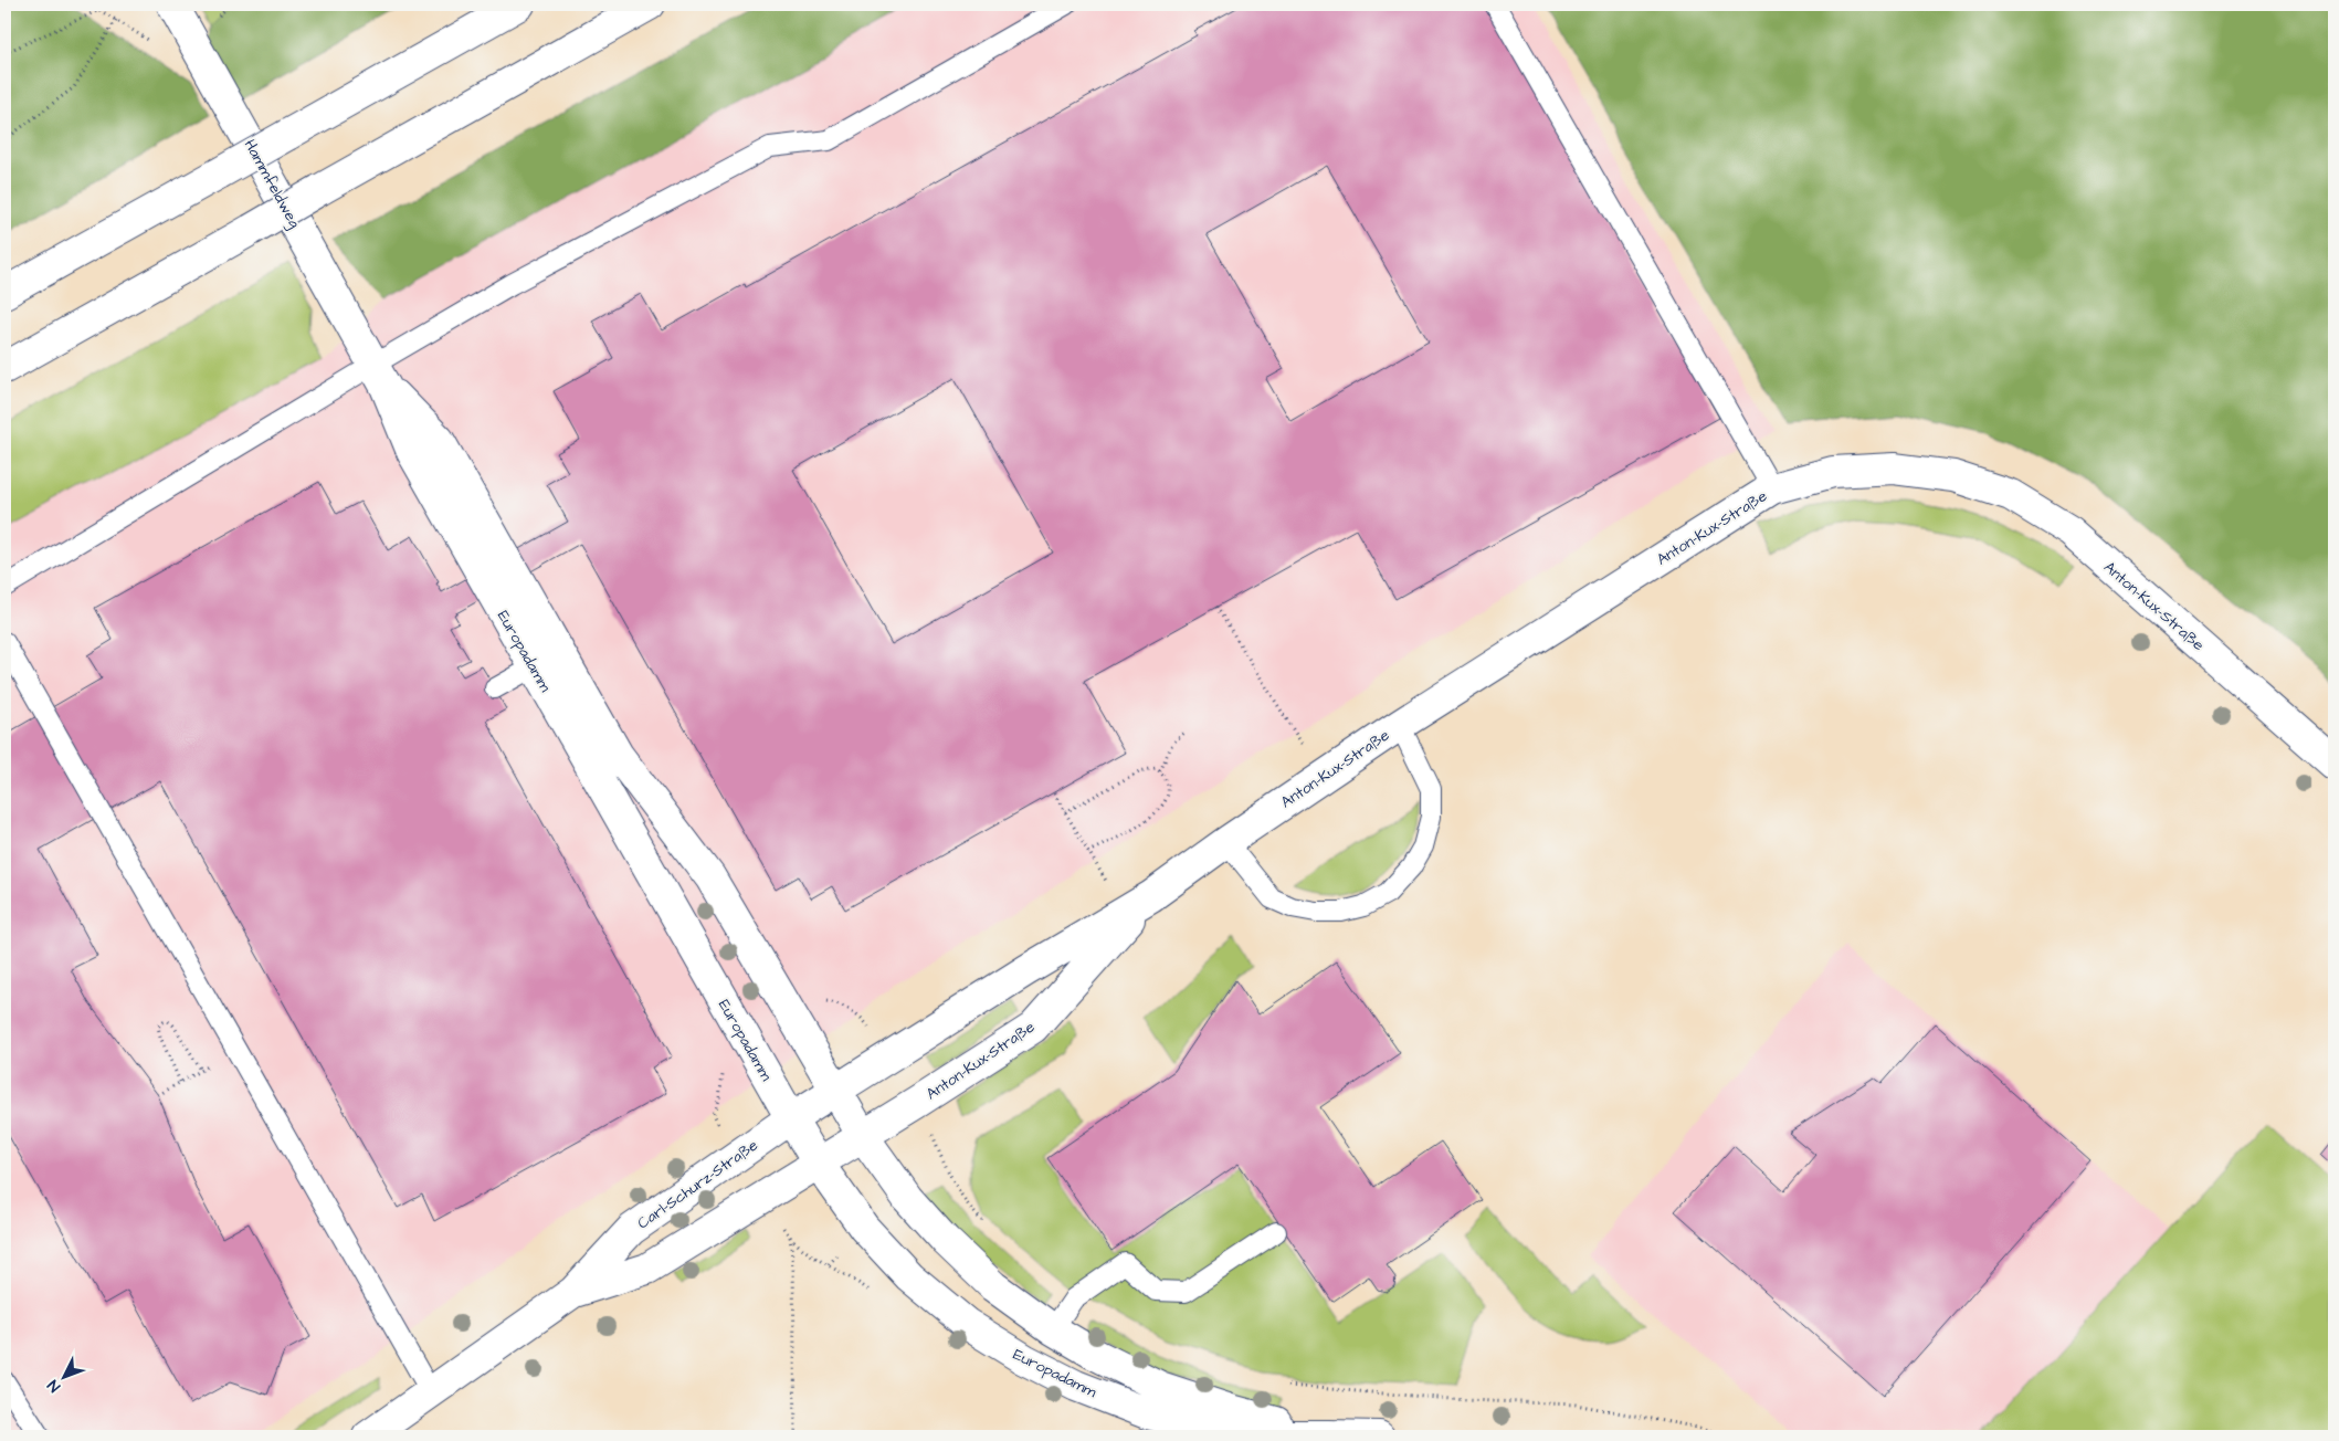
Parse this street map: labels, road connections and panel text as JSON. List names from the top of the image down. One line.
{"streets":{"main road":["Hammfeldweg","Anton-Kux-Straße","Europadamm","Carl-Schurz-Straße"]},"crossings":[["Hammfeldweg","Europadamm"],["Anton-Kux-Straße","Europadamm"],["Anton-Kux-Straße","Carl-Schurz-Straße"],["Europadamm","Carl-Schurz-Straße"]],"north":"bottom left"}
